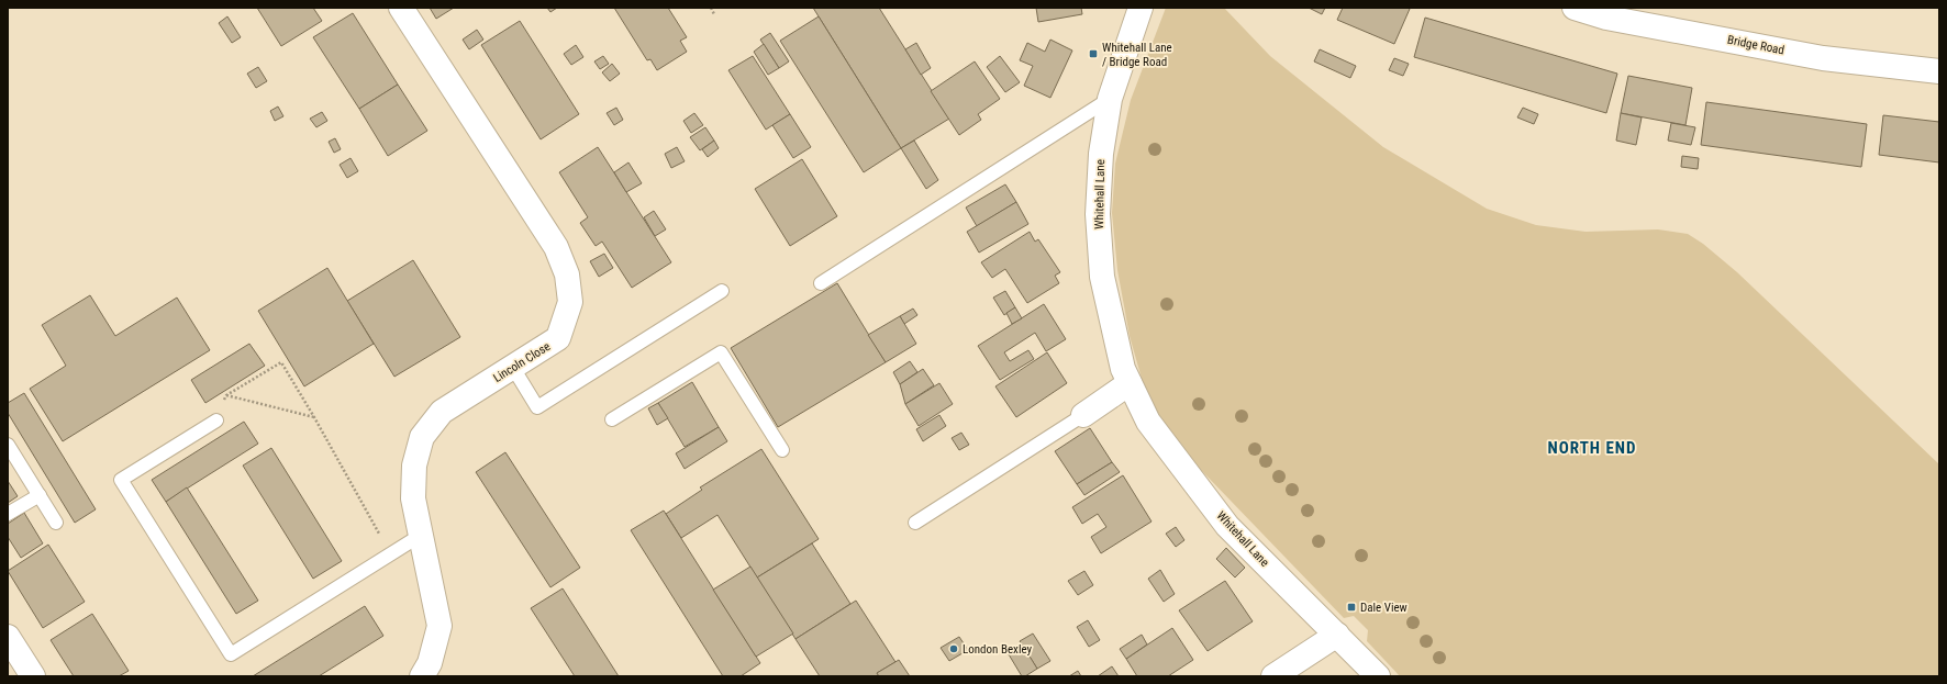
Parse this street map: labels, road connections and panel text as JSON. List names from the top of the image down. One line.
{"streets":{"street":["Bridge Road","Whitehall Lane","Lincoln Close"]},"districts":["NORTH END"],"places":{"transit":["Whitehall Lane / Bridge Road","Dale View"],"other":["London Bexley"]}}
